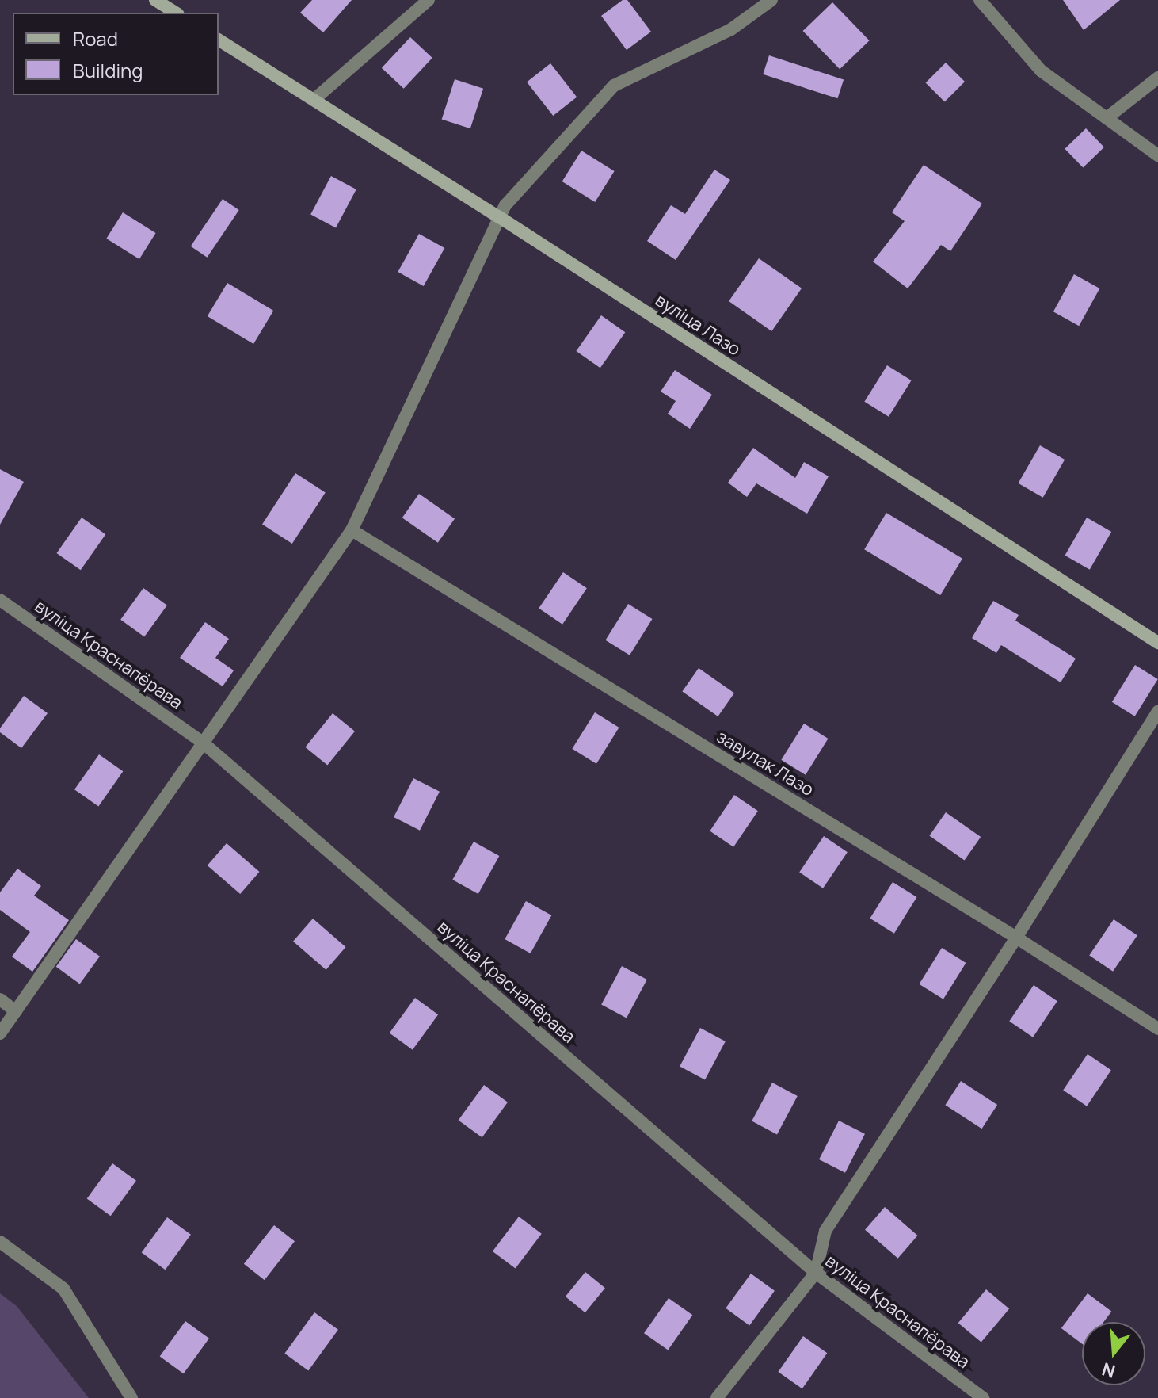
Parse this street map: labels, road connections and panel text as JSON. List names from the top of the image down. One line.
{"streets":{"main road":["вуліца Лазо"],"street":["вуліца Краснапёрава","завулак Лазо"]},"legend":["Road","Building"],"north":"bottom"}
